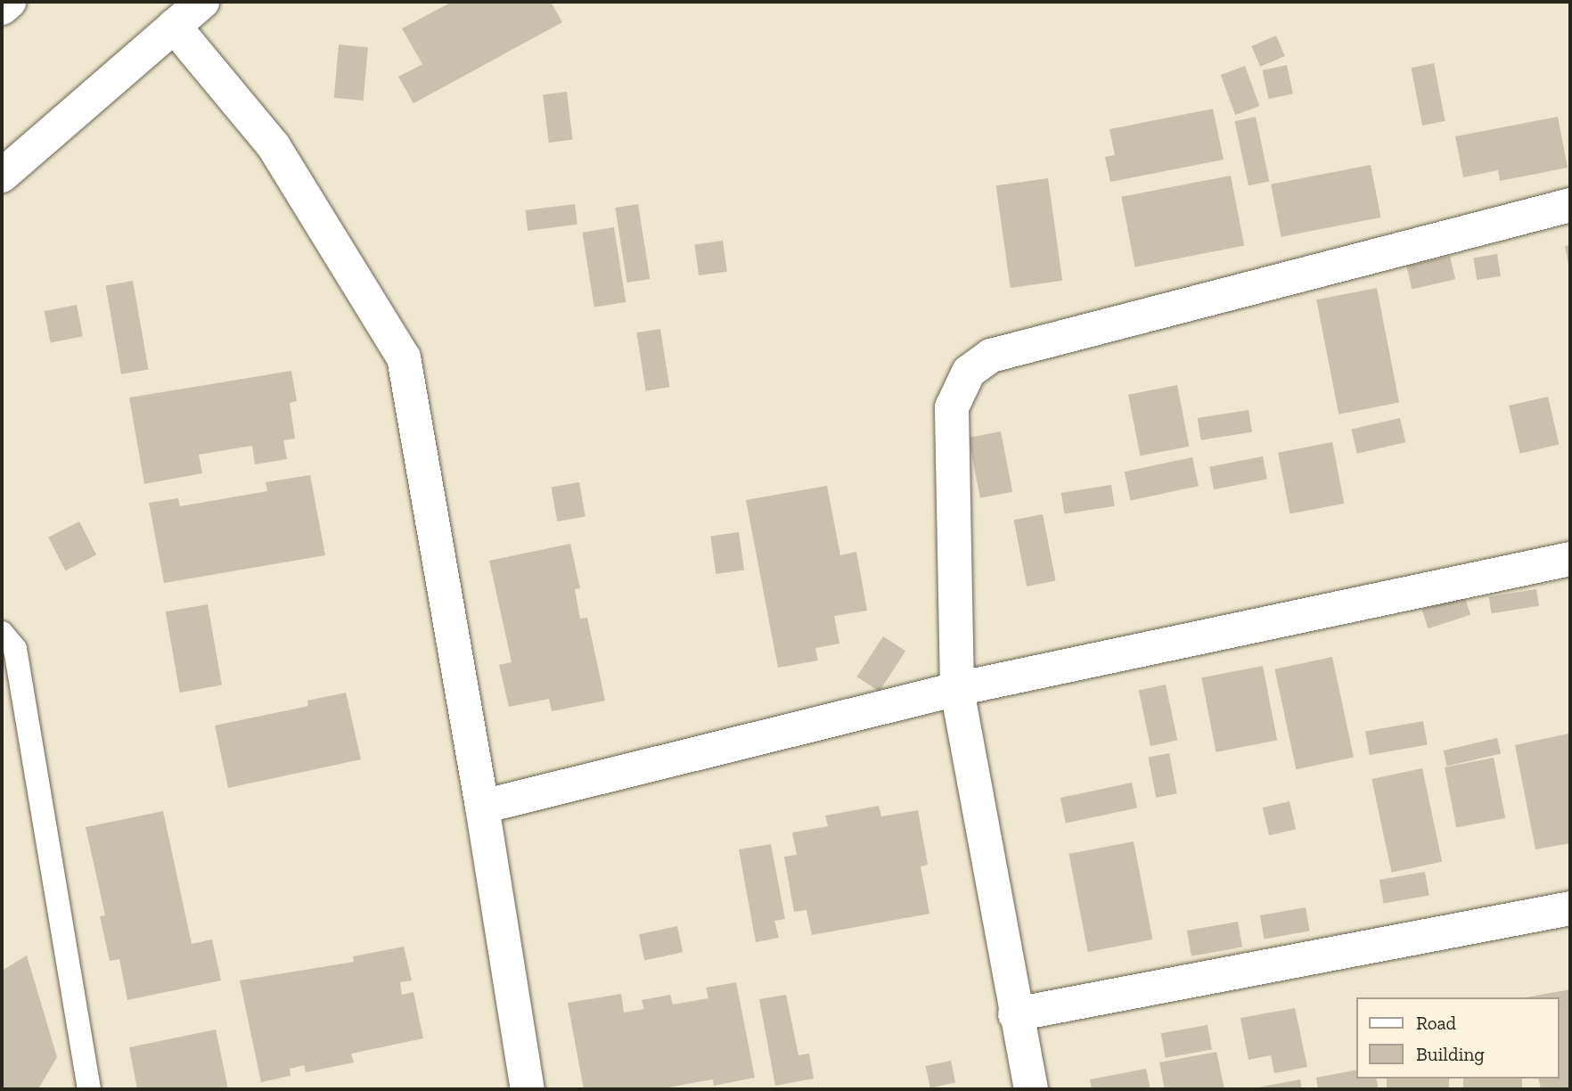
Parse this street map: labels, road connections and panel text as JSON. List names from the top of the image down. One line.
{"legend":["Road","Building"]}
